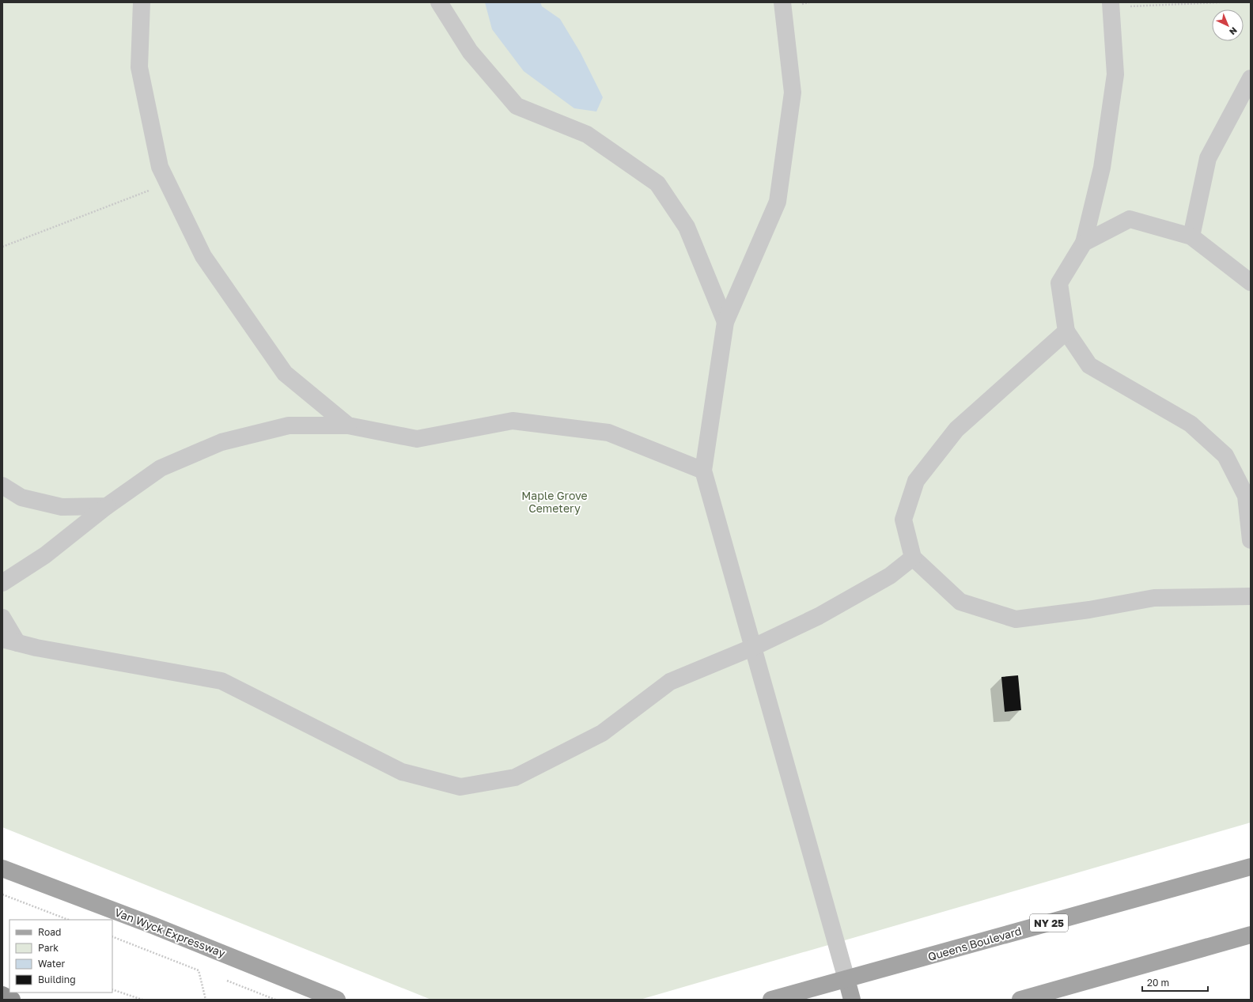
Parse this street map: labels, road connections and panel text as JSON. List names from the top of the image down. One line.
{"streets":{"main road":["NY 25","Van Wyck Expressway","Queens Boulevard"]},"parks":["Maple Grove Cemetery"],"legend":["Road","Park","Water","Building"],"scale_bar":"20 m","north":"bottom right"}
